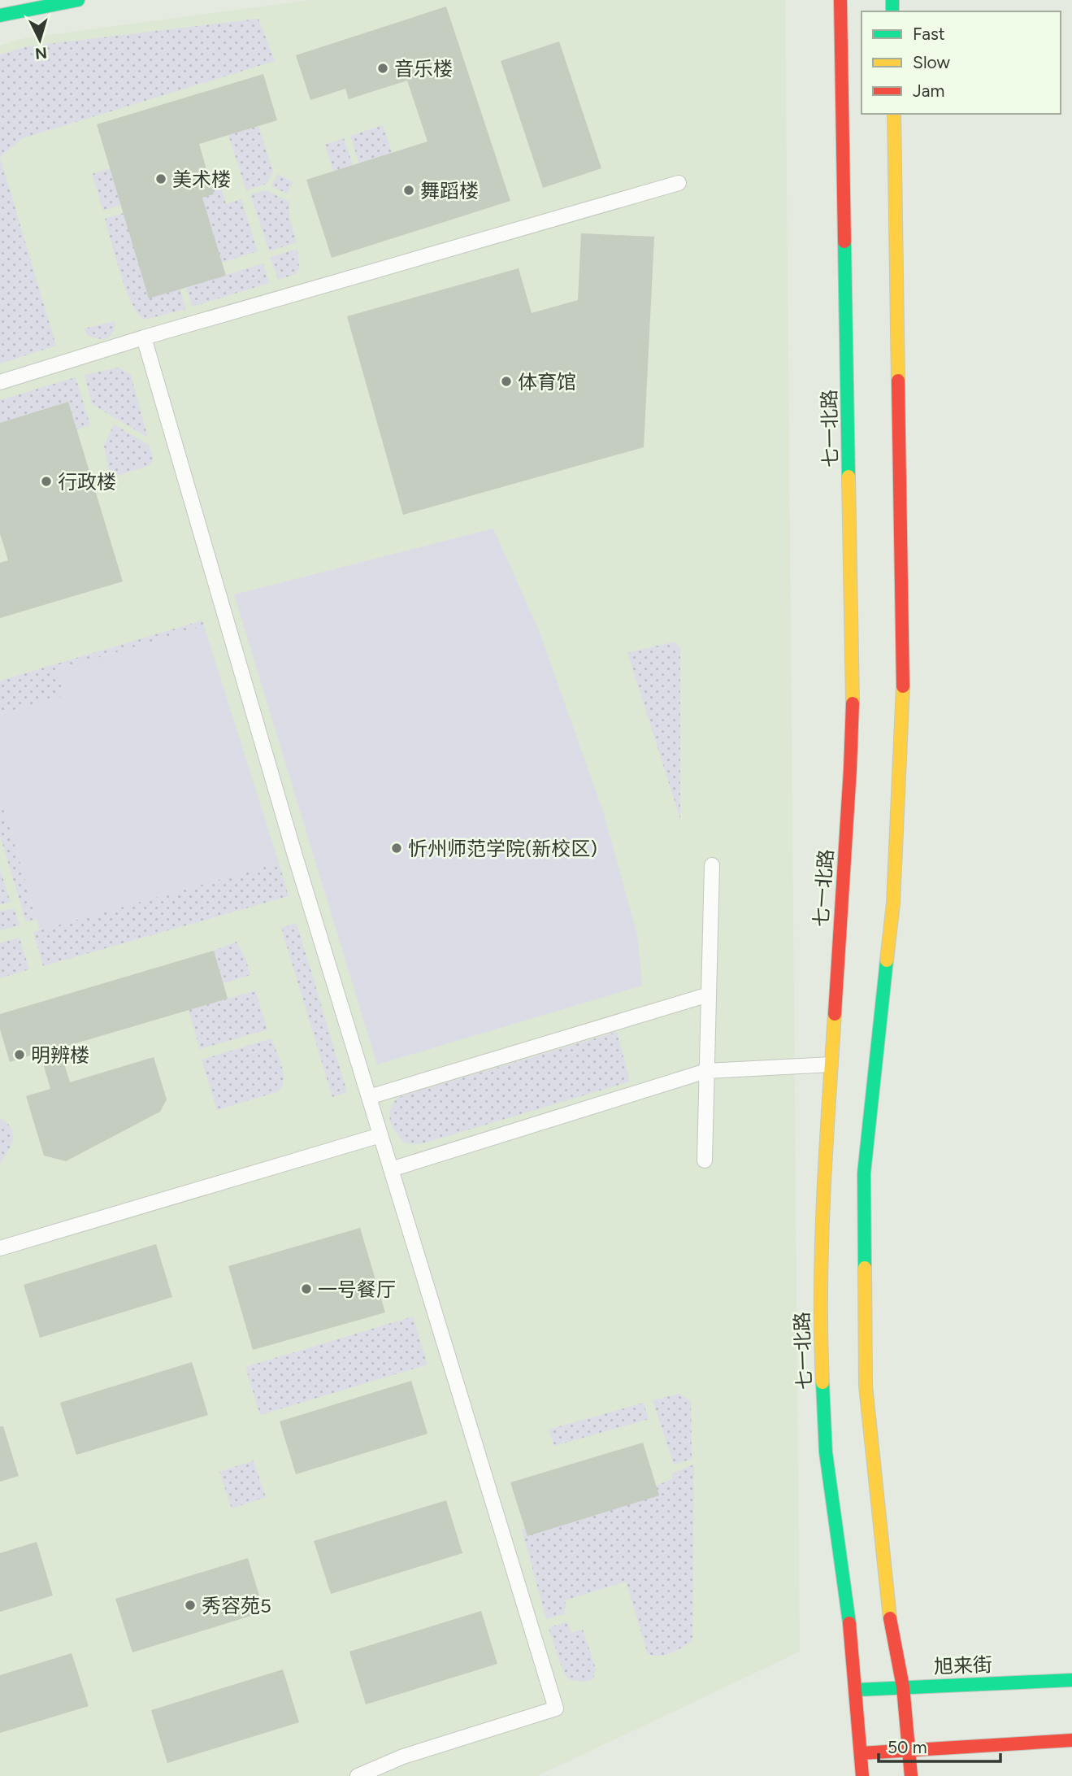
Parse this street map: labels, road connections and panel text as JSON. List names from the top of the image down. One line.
{"streets":{"main road":["七一北路","旭来街"]},"crossings":[["七一北路","旭来街"]],"places":["音乐楼","美术楼","舞蹈楼","体育馆","行政楼","忻州师范学院(新校区)","明辨楼","一号餐厅","秀容苑5"],"legend":["Fast","Slow","Jam"],"scale_bar":"50 m","north":"bottom"}
